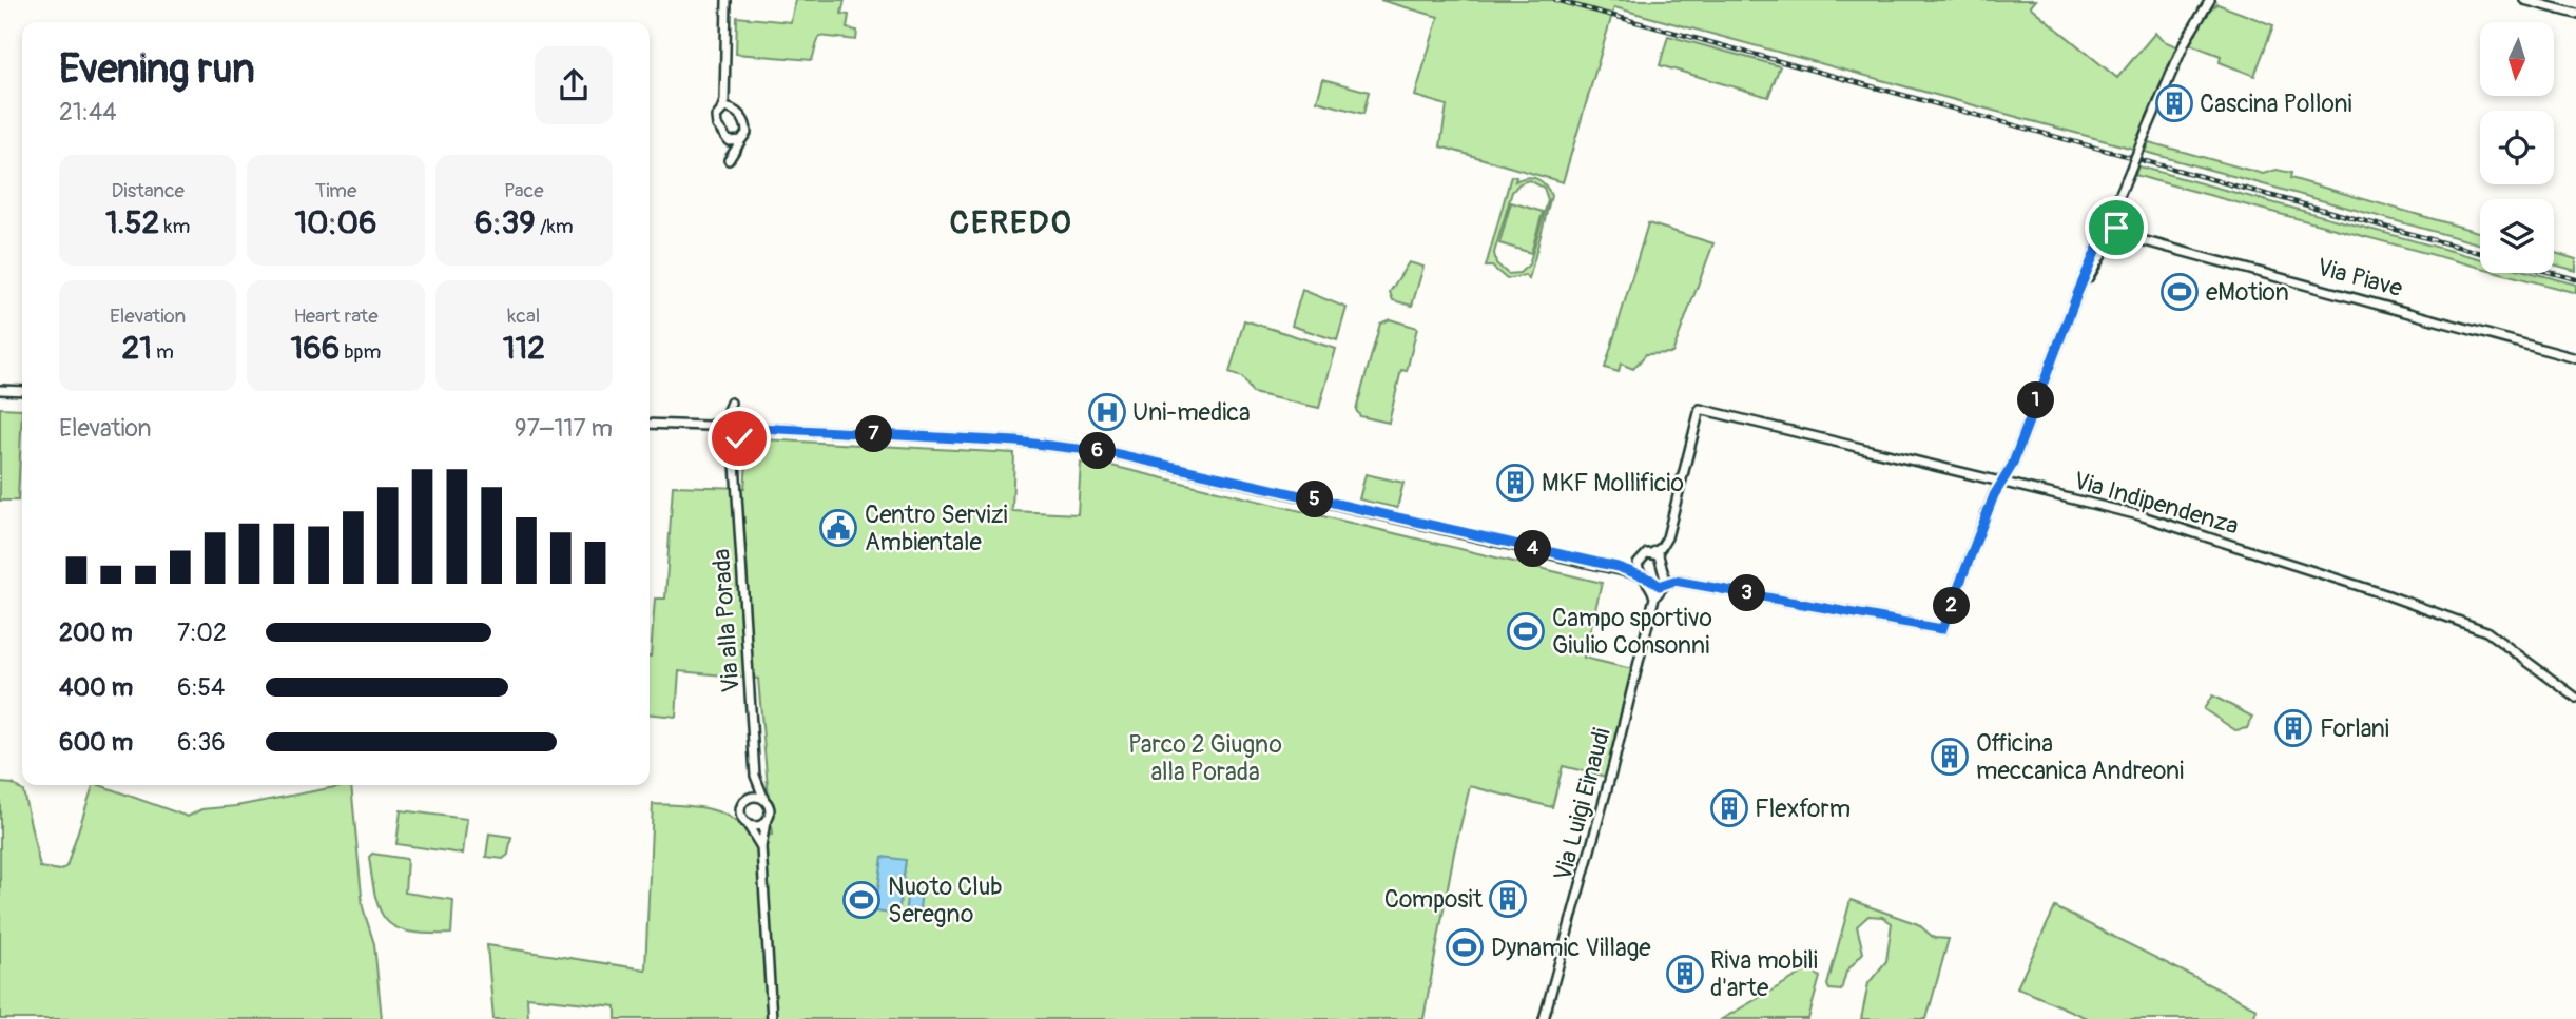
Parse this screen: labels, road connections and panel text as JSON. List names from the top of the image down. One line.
{"streets":{"street":["Via Piave","Via Indipendenza","Via alla Porada","Via Luigi Einaudi"]},"districts":["CEREDO"],"parks":["Parco 2 Giugno alla Porada"],"places":{"building":["Cascina Polloni","MKF Mollificio","Forlani","Officina meccanica Andreoni","Flexform","Composit","Riva mobili d'arte"],"sports":["eMotion","Campo sportivo Giulio Consonni","Nuoto Club Seregno","Dynamic Village"],"hospital":["Uni-medica"],"public building":["Centro Servizi Ambientale"]},"north":"bottom","page":{"heading":["Evening run","21:44"],"stats":[["Distance","1.52 km"],["Time","10:06"],["Pace","6:39 /km"],["Elevation","21 m"],["Heart rate","166 bpm"],["kcal","112"]],"pins":["1","7","6","5","4","3","2"],"chart":["Elevation","97–117 m"],"list":[{"name":"200 m","note":"7:02"},{"name":"400 m","note":"6:54"},{"name":"600 m","note":"6:36"}]}}
